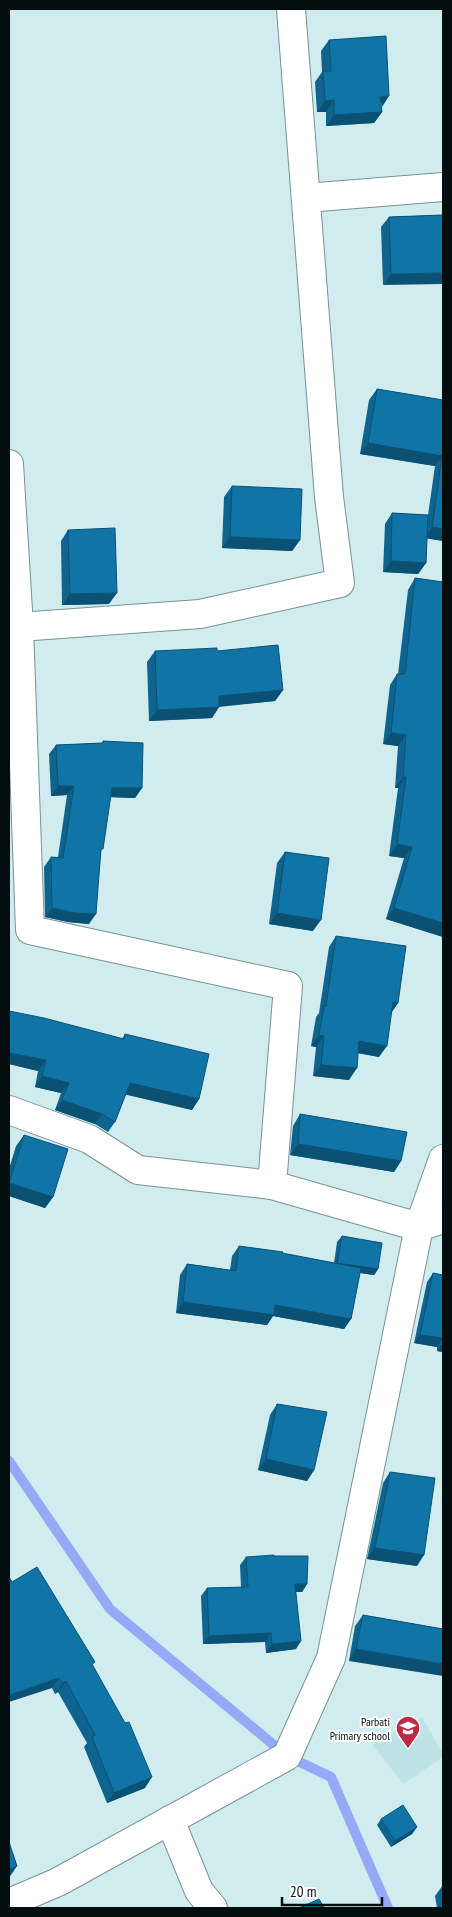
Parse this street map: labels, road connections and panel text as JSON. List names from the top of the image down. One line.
{"places":{"school or university":["Parbati Primary school"]},"scale_bar":"20 m"}
